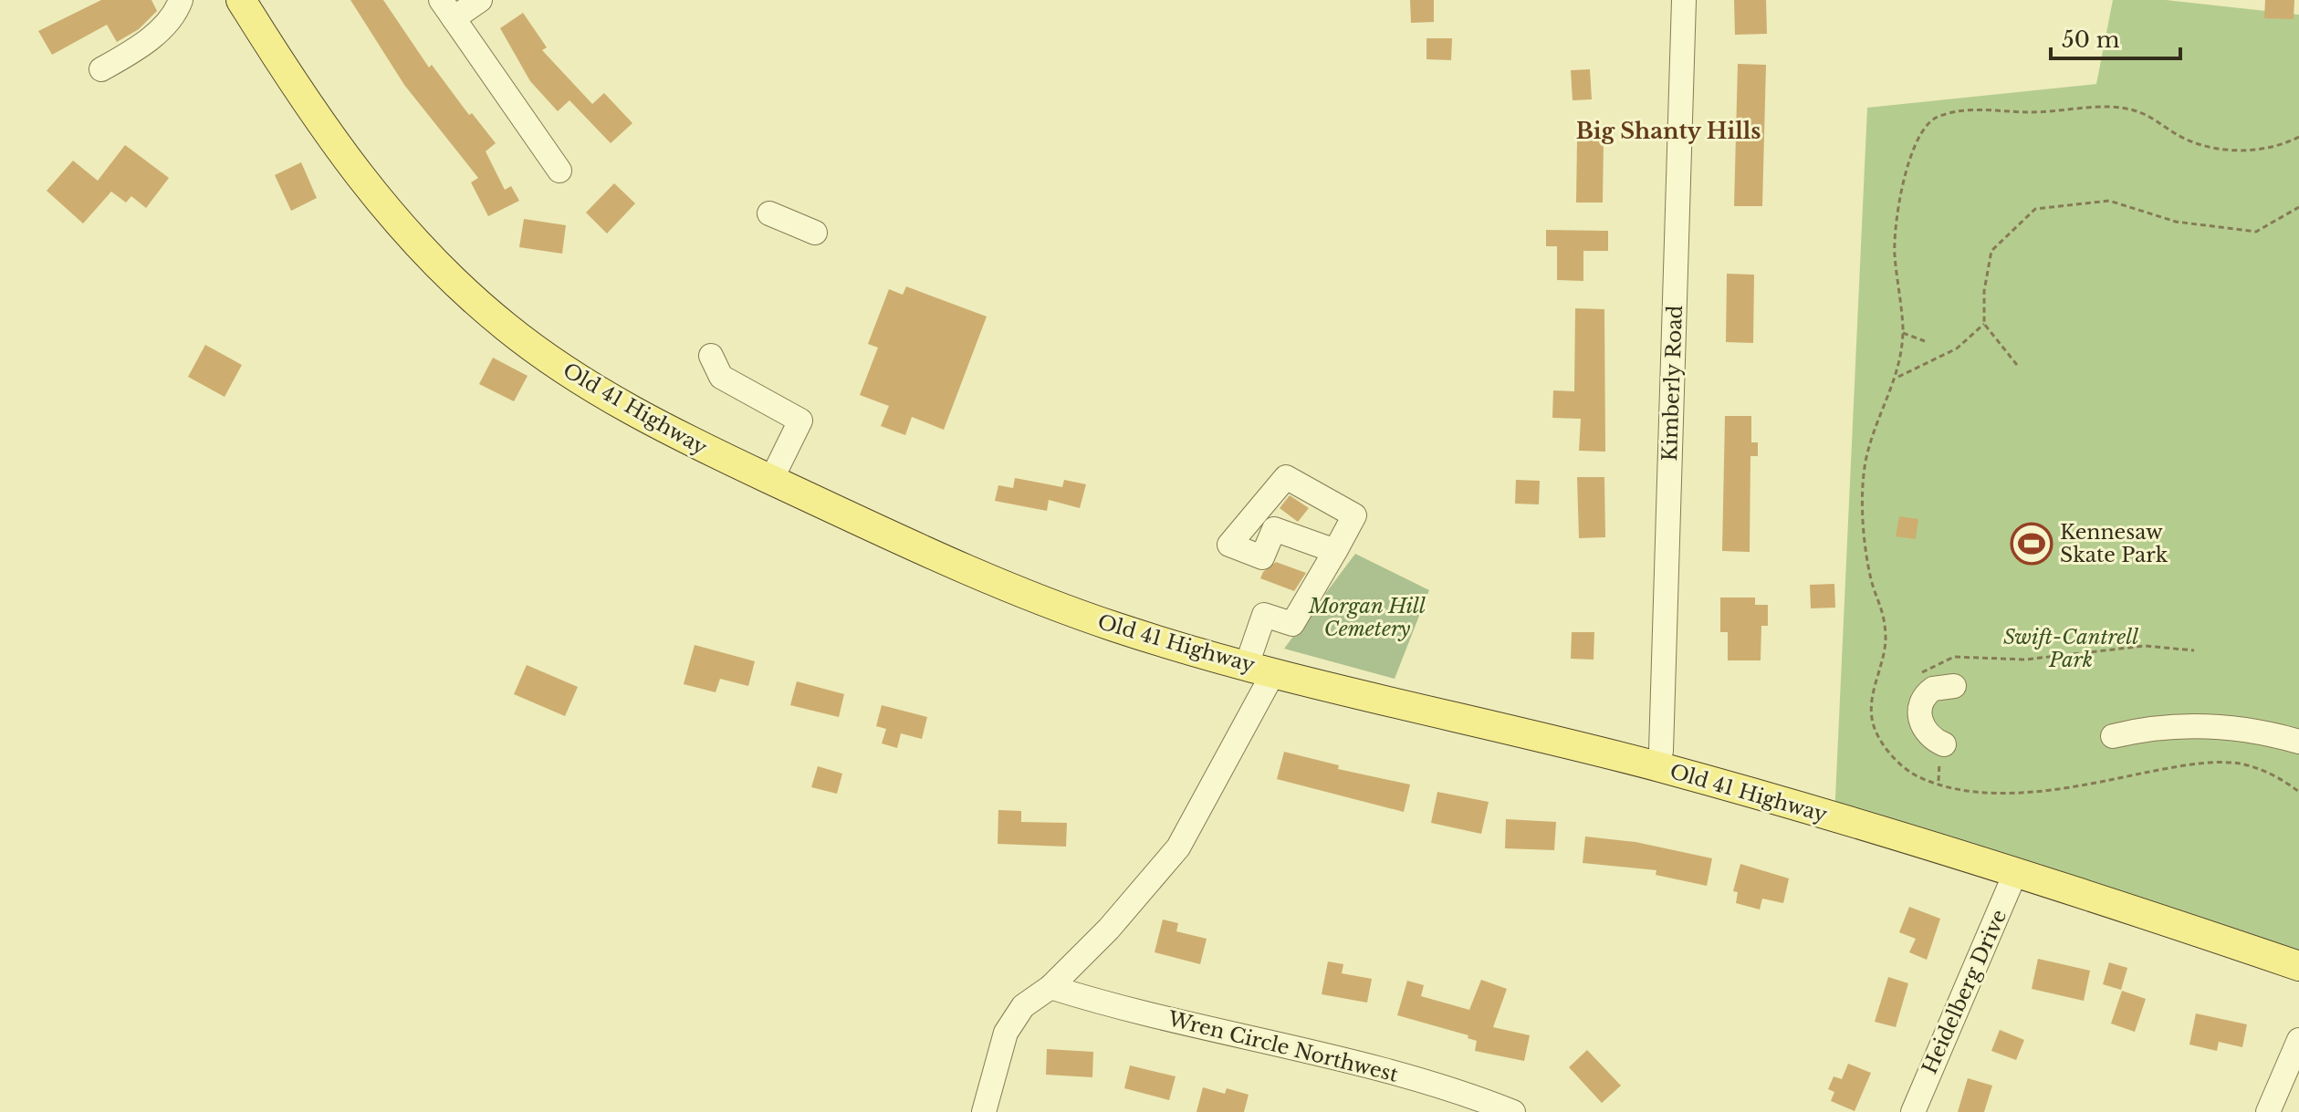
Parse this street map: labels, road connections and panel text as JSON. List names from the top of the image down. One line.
{"streets":{"main road":["Old 41 Highway"],"street":["Kimberly Road","Heidelberg Drive","Wren Circle Northwest"]},"crossings":[["Kimberly Road","Old 41 Highway"],["Old 41 Highway","Heidelberg Drive"]],"districts":["Big Shanty Hills"],"parks":["Morgan Hill Cemetery","Swift-Cantrell Park"],"places":{"sports":["Kennesaw Skate Park"]},"scale_bar":"50 m"}
